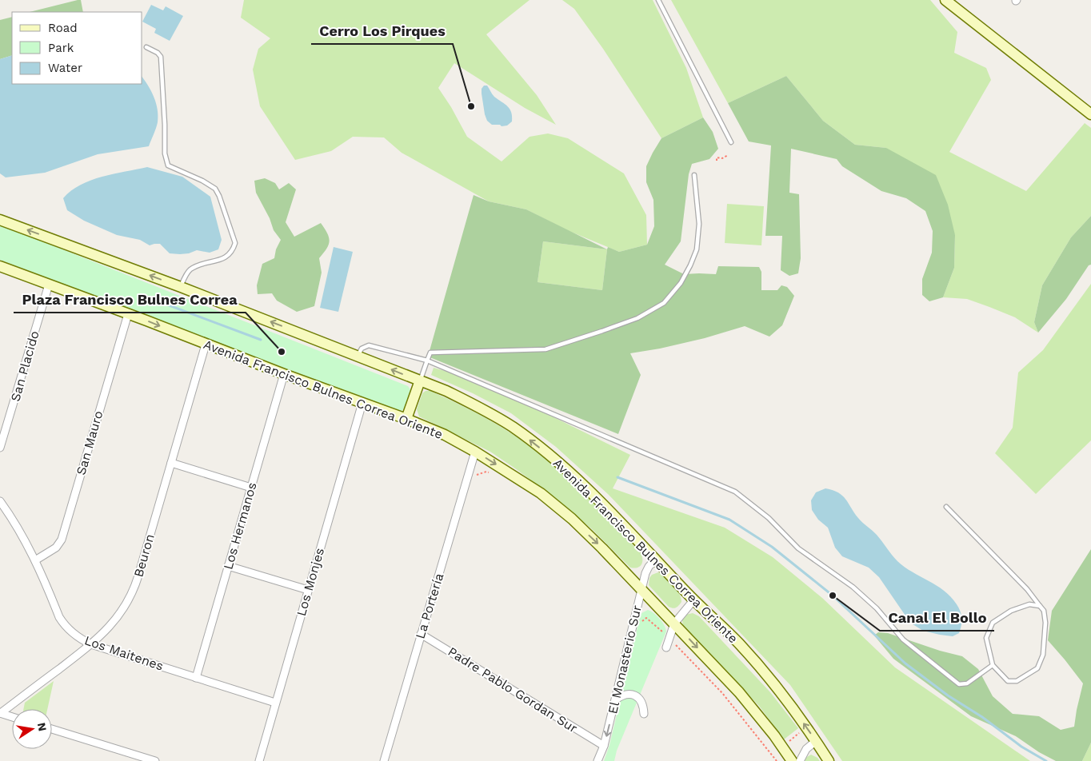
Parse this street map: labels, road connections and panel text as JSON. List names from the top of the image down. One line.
{"streets":{"street":["San Placido","Avenida Francisco Bulnes Correa Oriente","San Mauro","Los Hermanos","Beuron","Los Monjes","La Portería","Los Maitenes","El Monasterio Sur","Padre Pablo Gordan Sur"]},"crossings":[["San Placido","Avenida Francisco Bulnes Correa Oriente"],["Avenida Francisco Bulnes Correa Oriente","San Mauro"],["Avenida Francisco Bulnes Correa Oriente","Los Hermanos"],["Avenida Francisco Bulnes Correa Oriente","Beuron"],["Avenida Francisco Bulnes Correa Oriente","Los Monjes"],["Avenida Francisco Bulnes Correa Oriente","La Portería"],["Avenida Francisco Bulnes Correa Oriente","El Monasterio Sur"],["San Mauro","Los Maitenes"],["Los Hermanos","Los Maitenes"],["Beuron","Los Maitenes"],["Los Monjes","Los Maitenes"],["La Portería","Padre Pablo Gordan Sur"],["El Monasterio Sur","Padre Pablo Gordan Sur"]],"places":["Cerro Los Pirques","Plaza Francisco Bulnes Correa","Canal El Bollo"],"legend":["Road","Park","Water"],"north":"right"}
